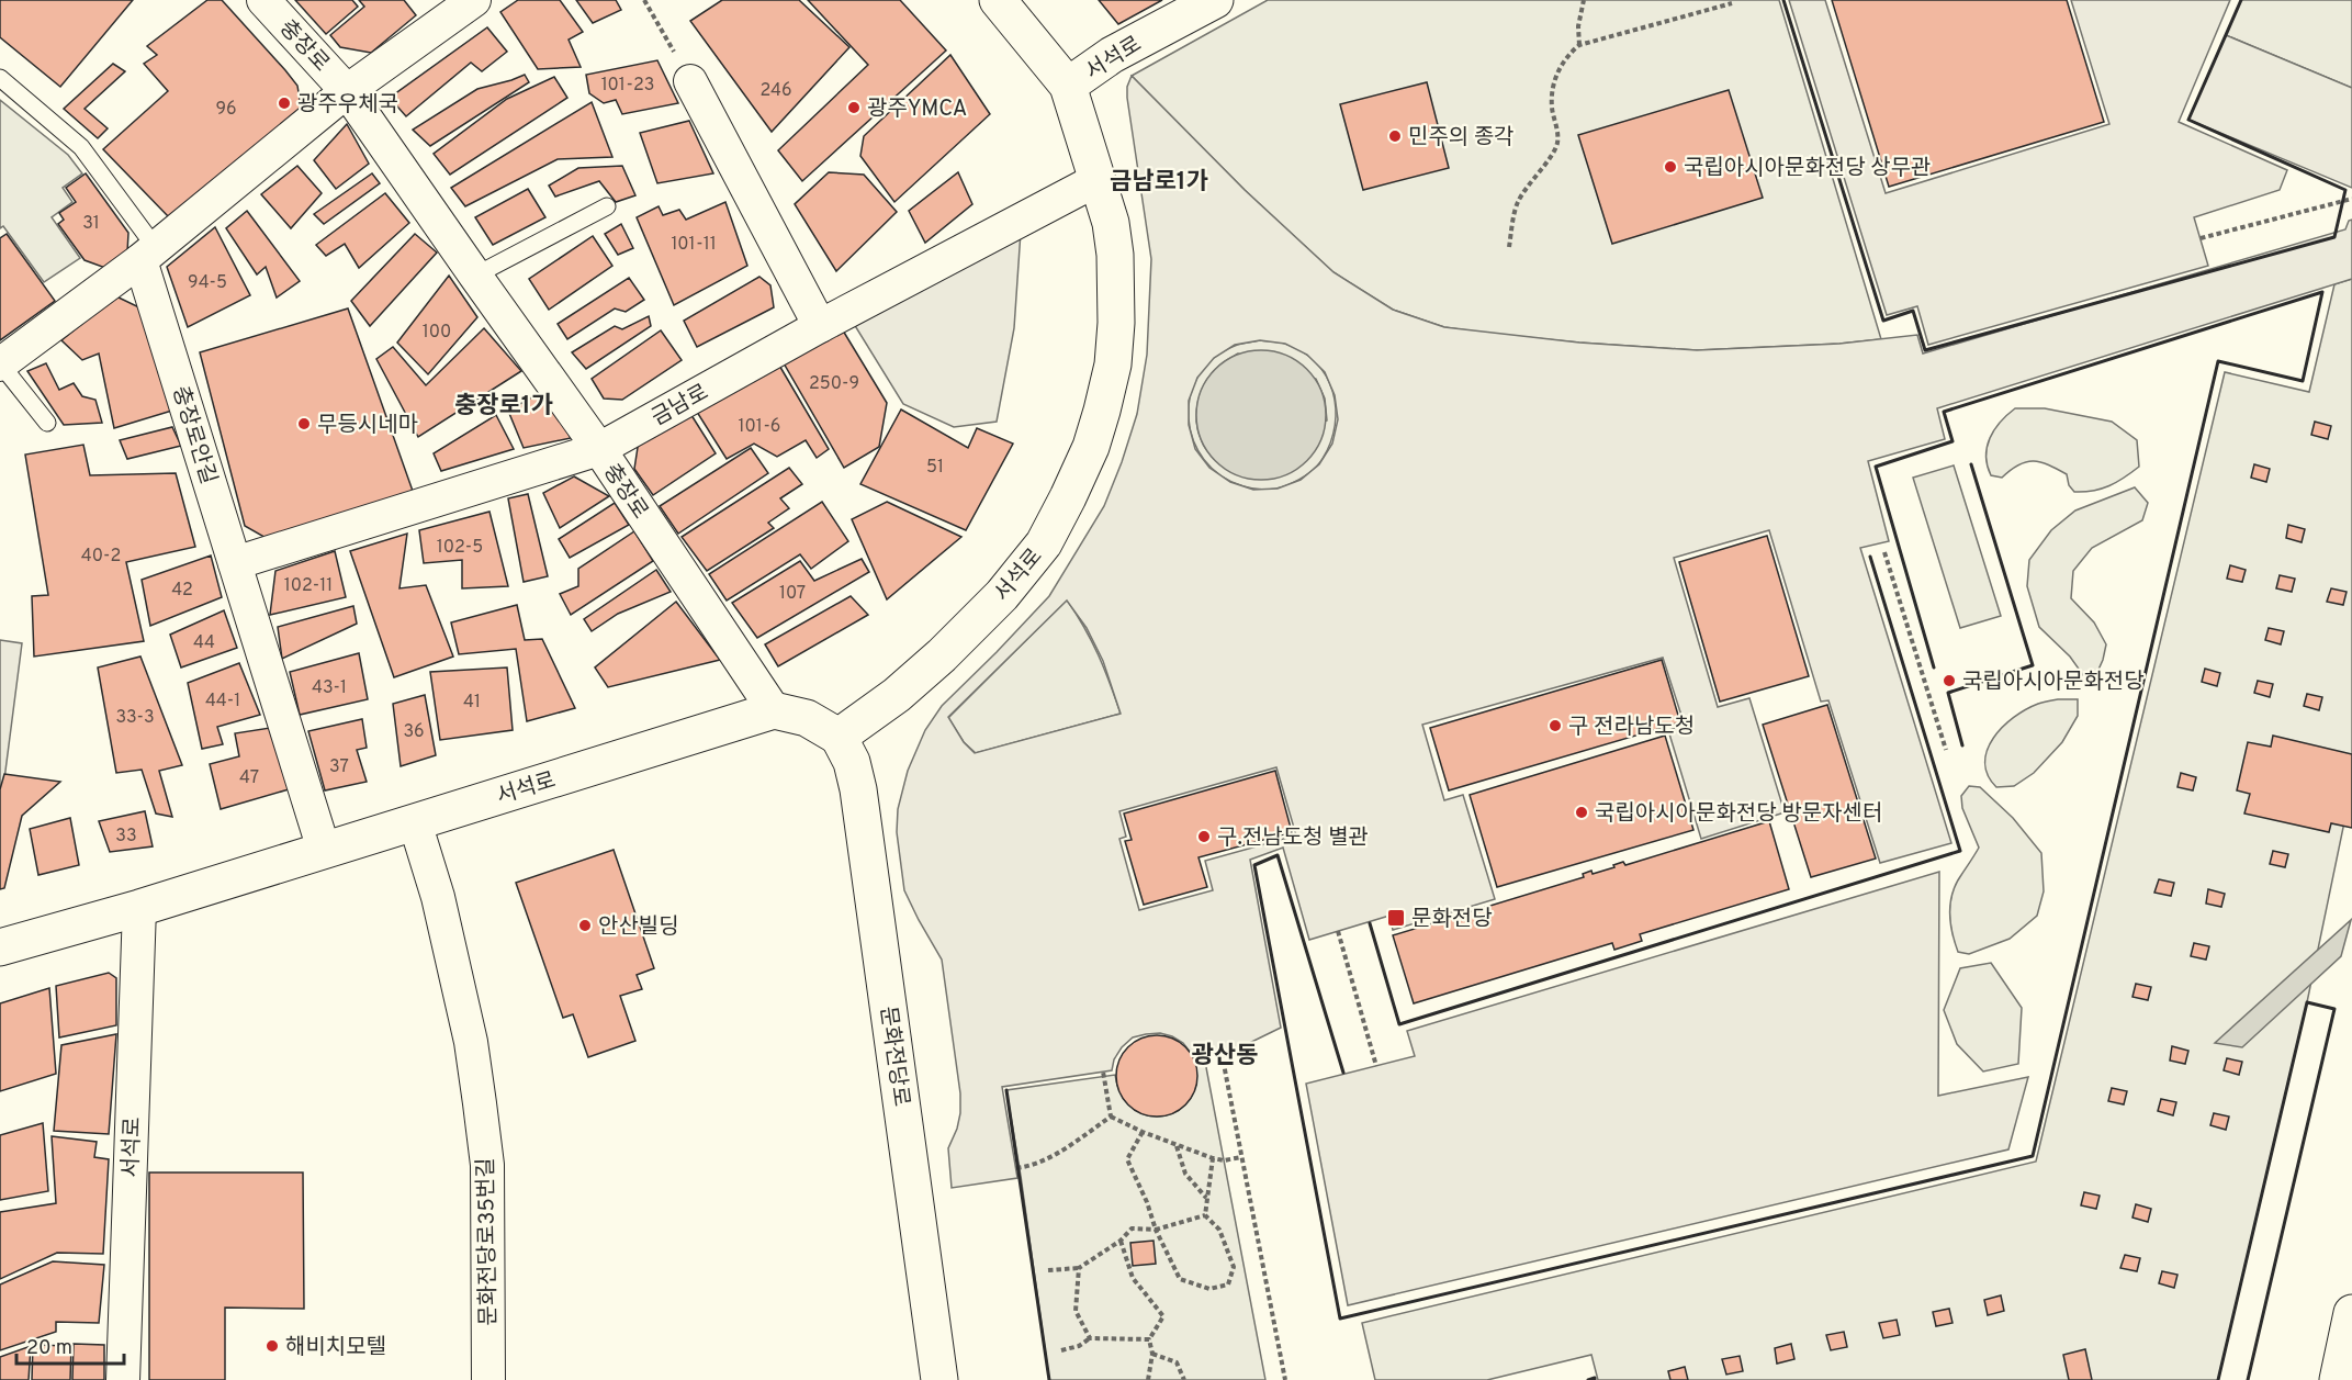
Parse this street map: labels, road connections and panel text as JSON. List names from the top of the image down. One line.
{"streets":{"street":["충장로","서석로","금남로","충장로안길","문화전당로","문화전당로35번길"]},"crossings":[["충장로","서석로"],["충장로","금남로"],["충장로","충장로안길"],["서석로","금남로"],["서석로","충장로안길"],["서석로","문화전당로"],["서석로","문화전당로35번길"],["금남로","충장로안길"]],"districts":["금남로1가","충장로1가","광산동"],"places":{"other":["광주우체국","광주YMCA","민주의 종각","국립아시아문화전당 상무관","무등시네마","국립아시아문화전당","구 전라남도청","국립아시아문화전당 방문자센터","구.전남도청 별관","안산빌딩","해비치모텔"],"transit":["문화전당"]},"house_numbers":["101-23","246","96","31","101-11","94-5","100","250-9","101-6","51","102-5","40-2","102-11","42","107","44","43-1","44-1","41","33-3","36","37","47","33"],"scale_bar":"20 m"}
